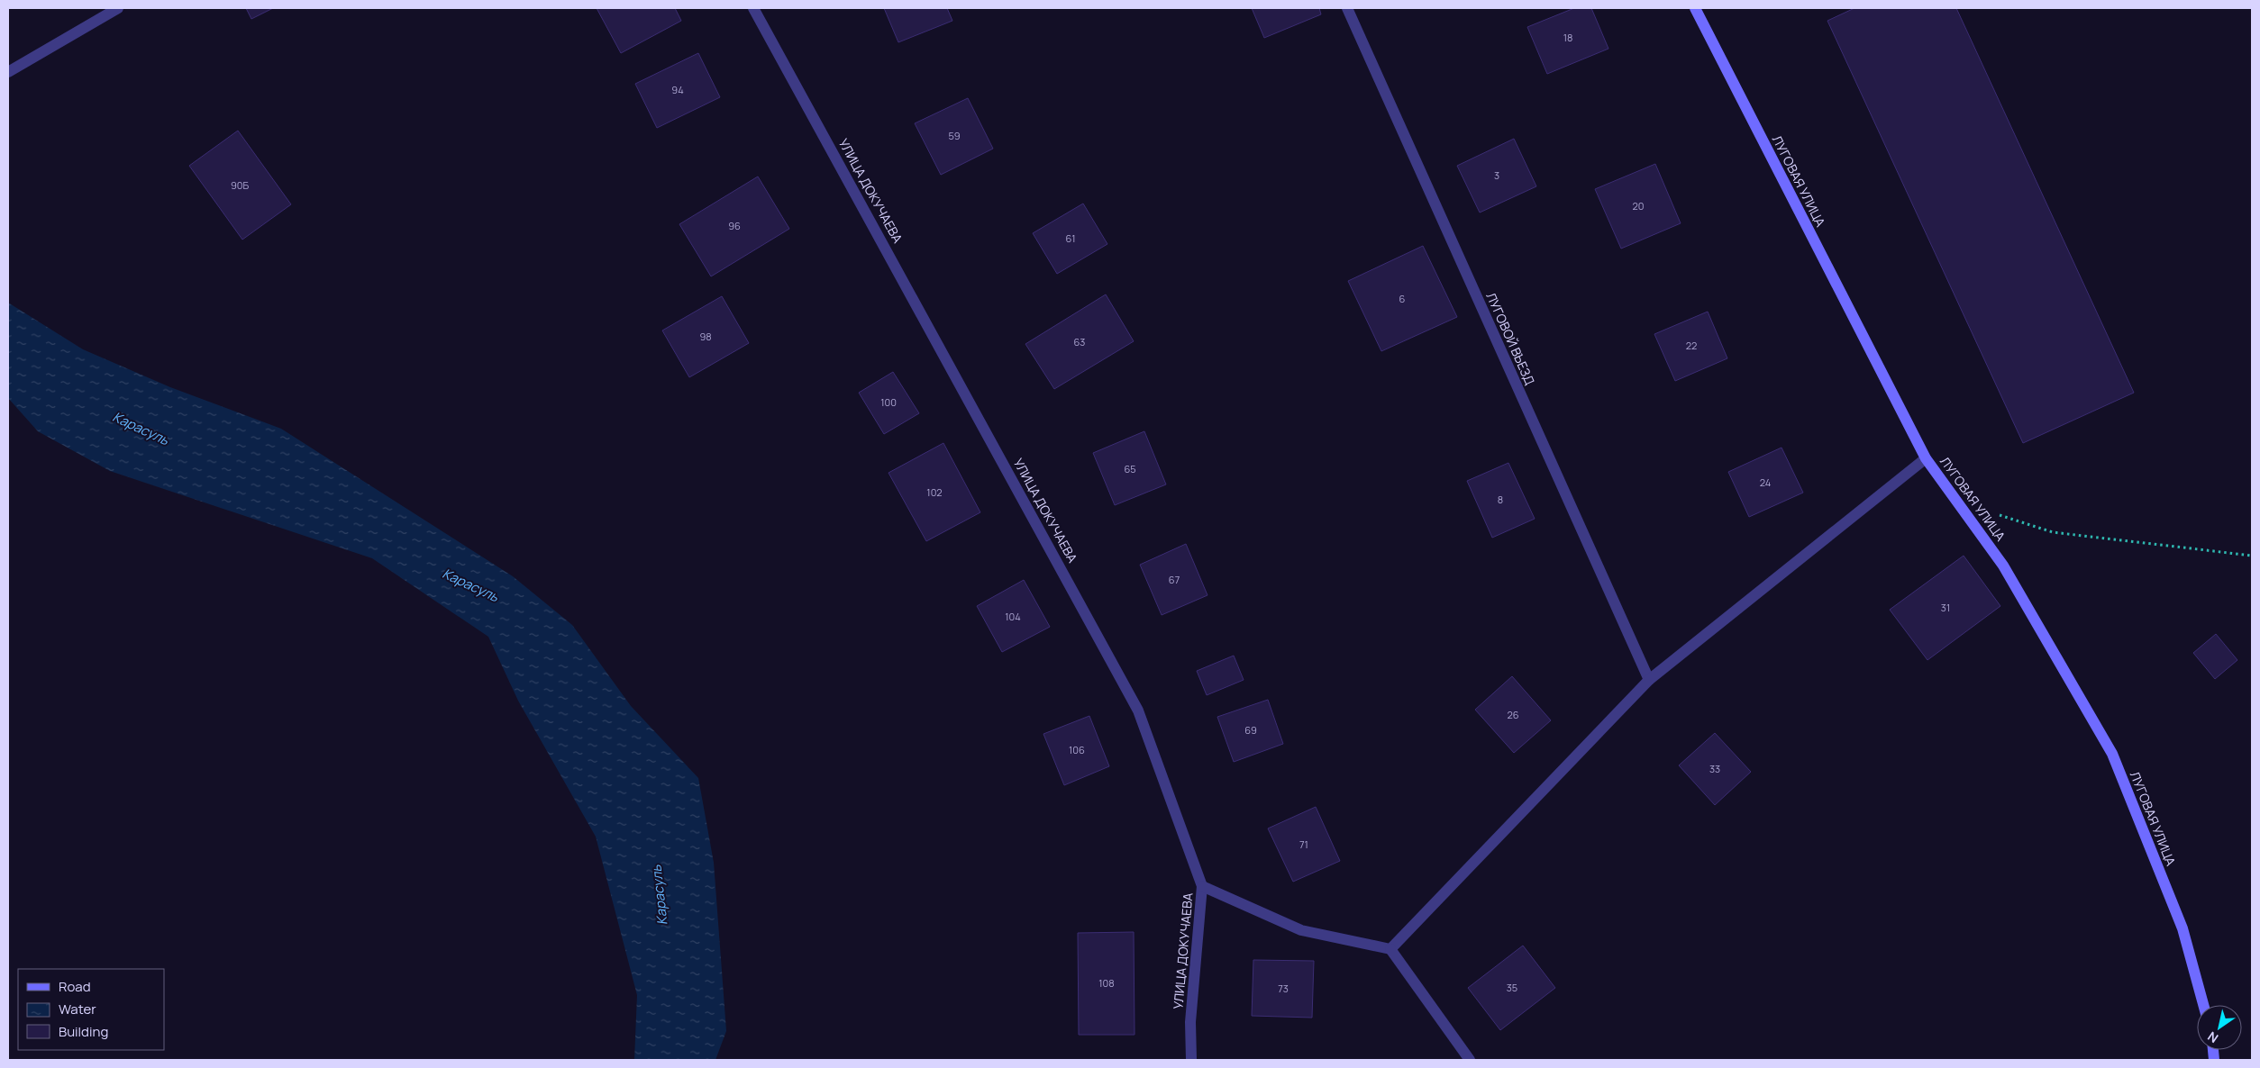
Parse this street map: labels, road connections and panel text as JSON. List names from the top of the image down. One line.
{"streets":{"main road":["ЛУГОВАЯ УЛИЦА"],"street":["УЛИЦА ДОКУЧАЕВА","ЛУГОВОЙ ВЪЕЗД"]},"water":["Карасуль"],"house_numbers":["18","94","59","3","90Б","20","96","61","6","98","63","22","100","65","24","102","8","67","31","104","26","69","106","33","71","108","35","73"],"legend":["Road","Water","Building"],"north":"bottom left"}
